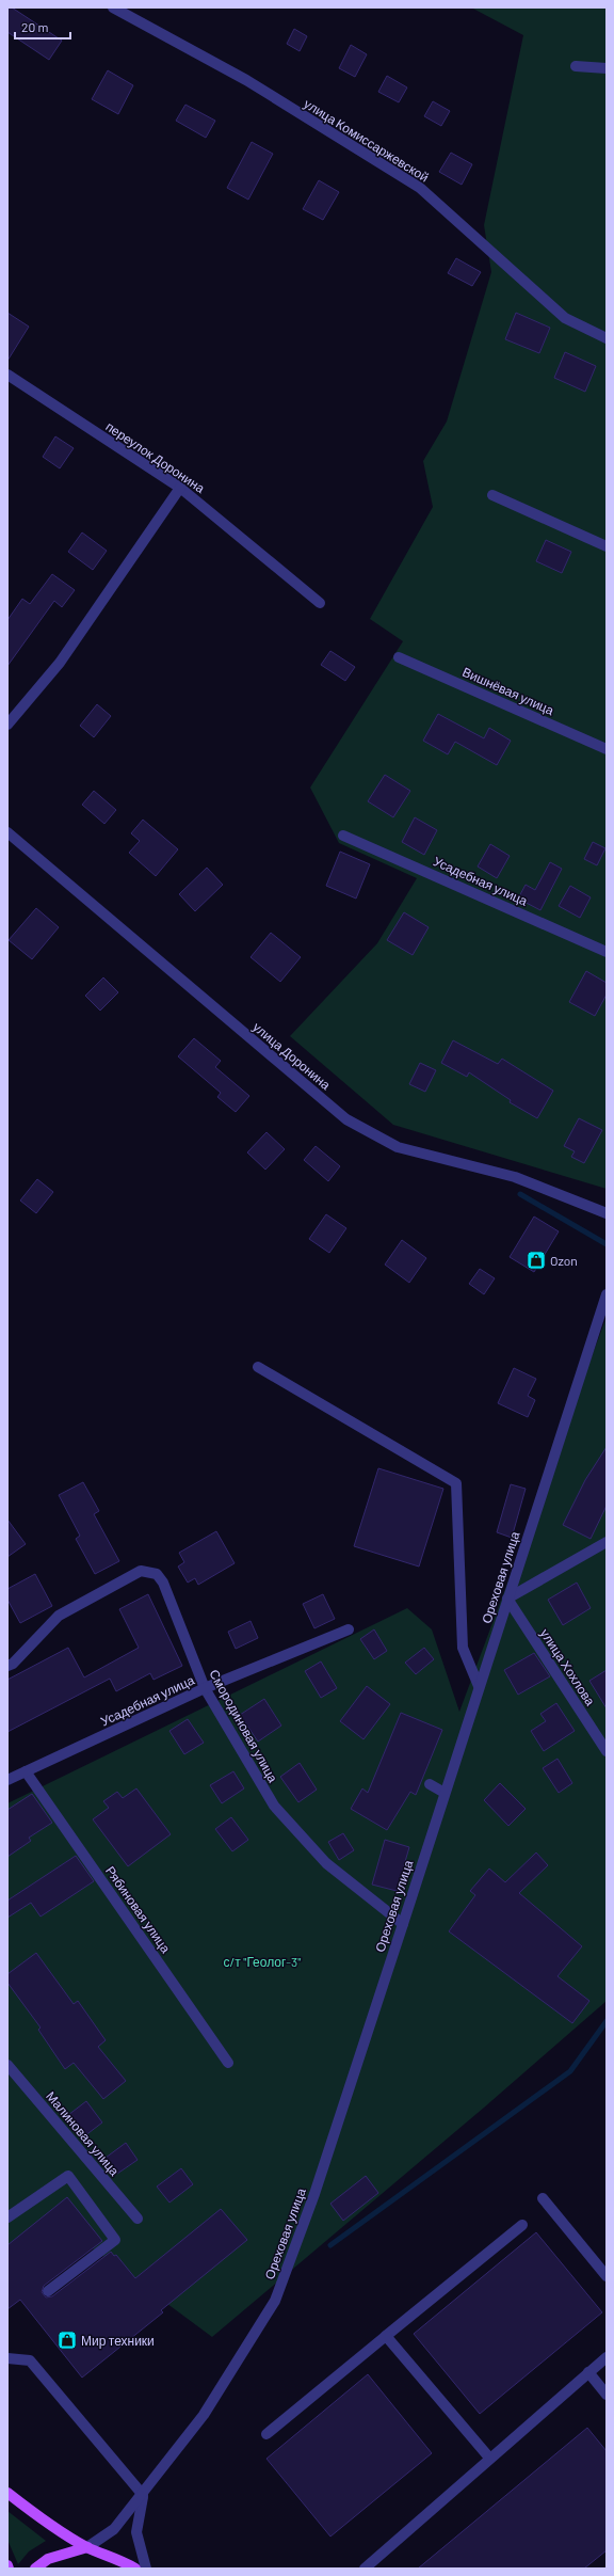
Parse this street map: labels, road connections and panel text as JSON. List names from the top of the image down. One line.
{"streets":{"street":["улица Комиссаржевской","переулок Доронина","Вишнёвая улица","Усадебная улица","улица Доронина","Ореховая улица","улица Хохлова","Смородиновая улица","Рябиновая улица","Малиновая улица"]},"crossings":[["Усадебная улица","Смородиновая улица"],["Усадебная улица","Рябиновая улица"],["Ореховая улица","улица Хохлова"],["Ореховая улица","Смородиновая улица"]],"parks":["с/т \"Геолог-3\""],"places":{"shop":["Ozon","Мир техники"]},"scale_bar":"20 m"}
